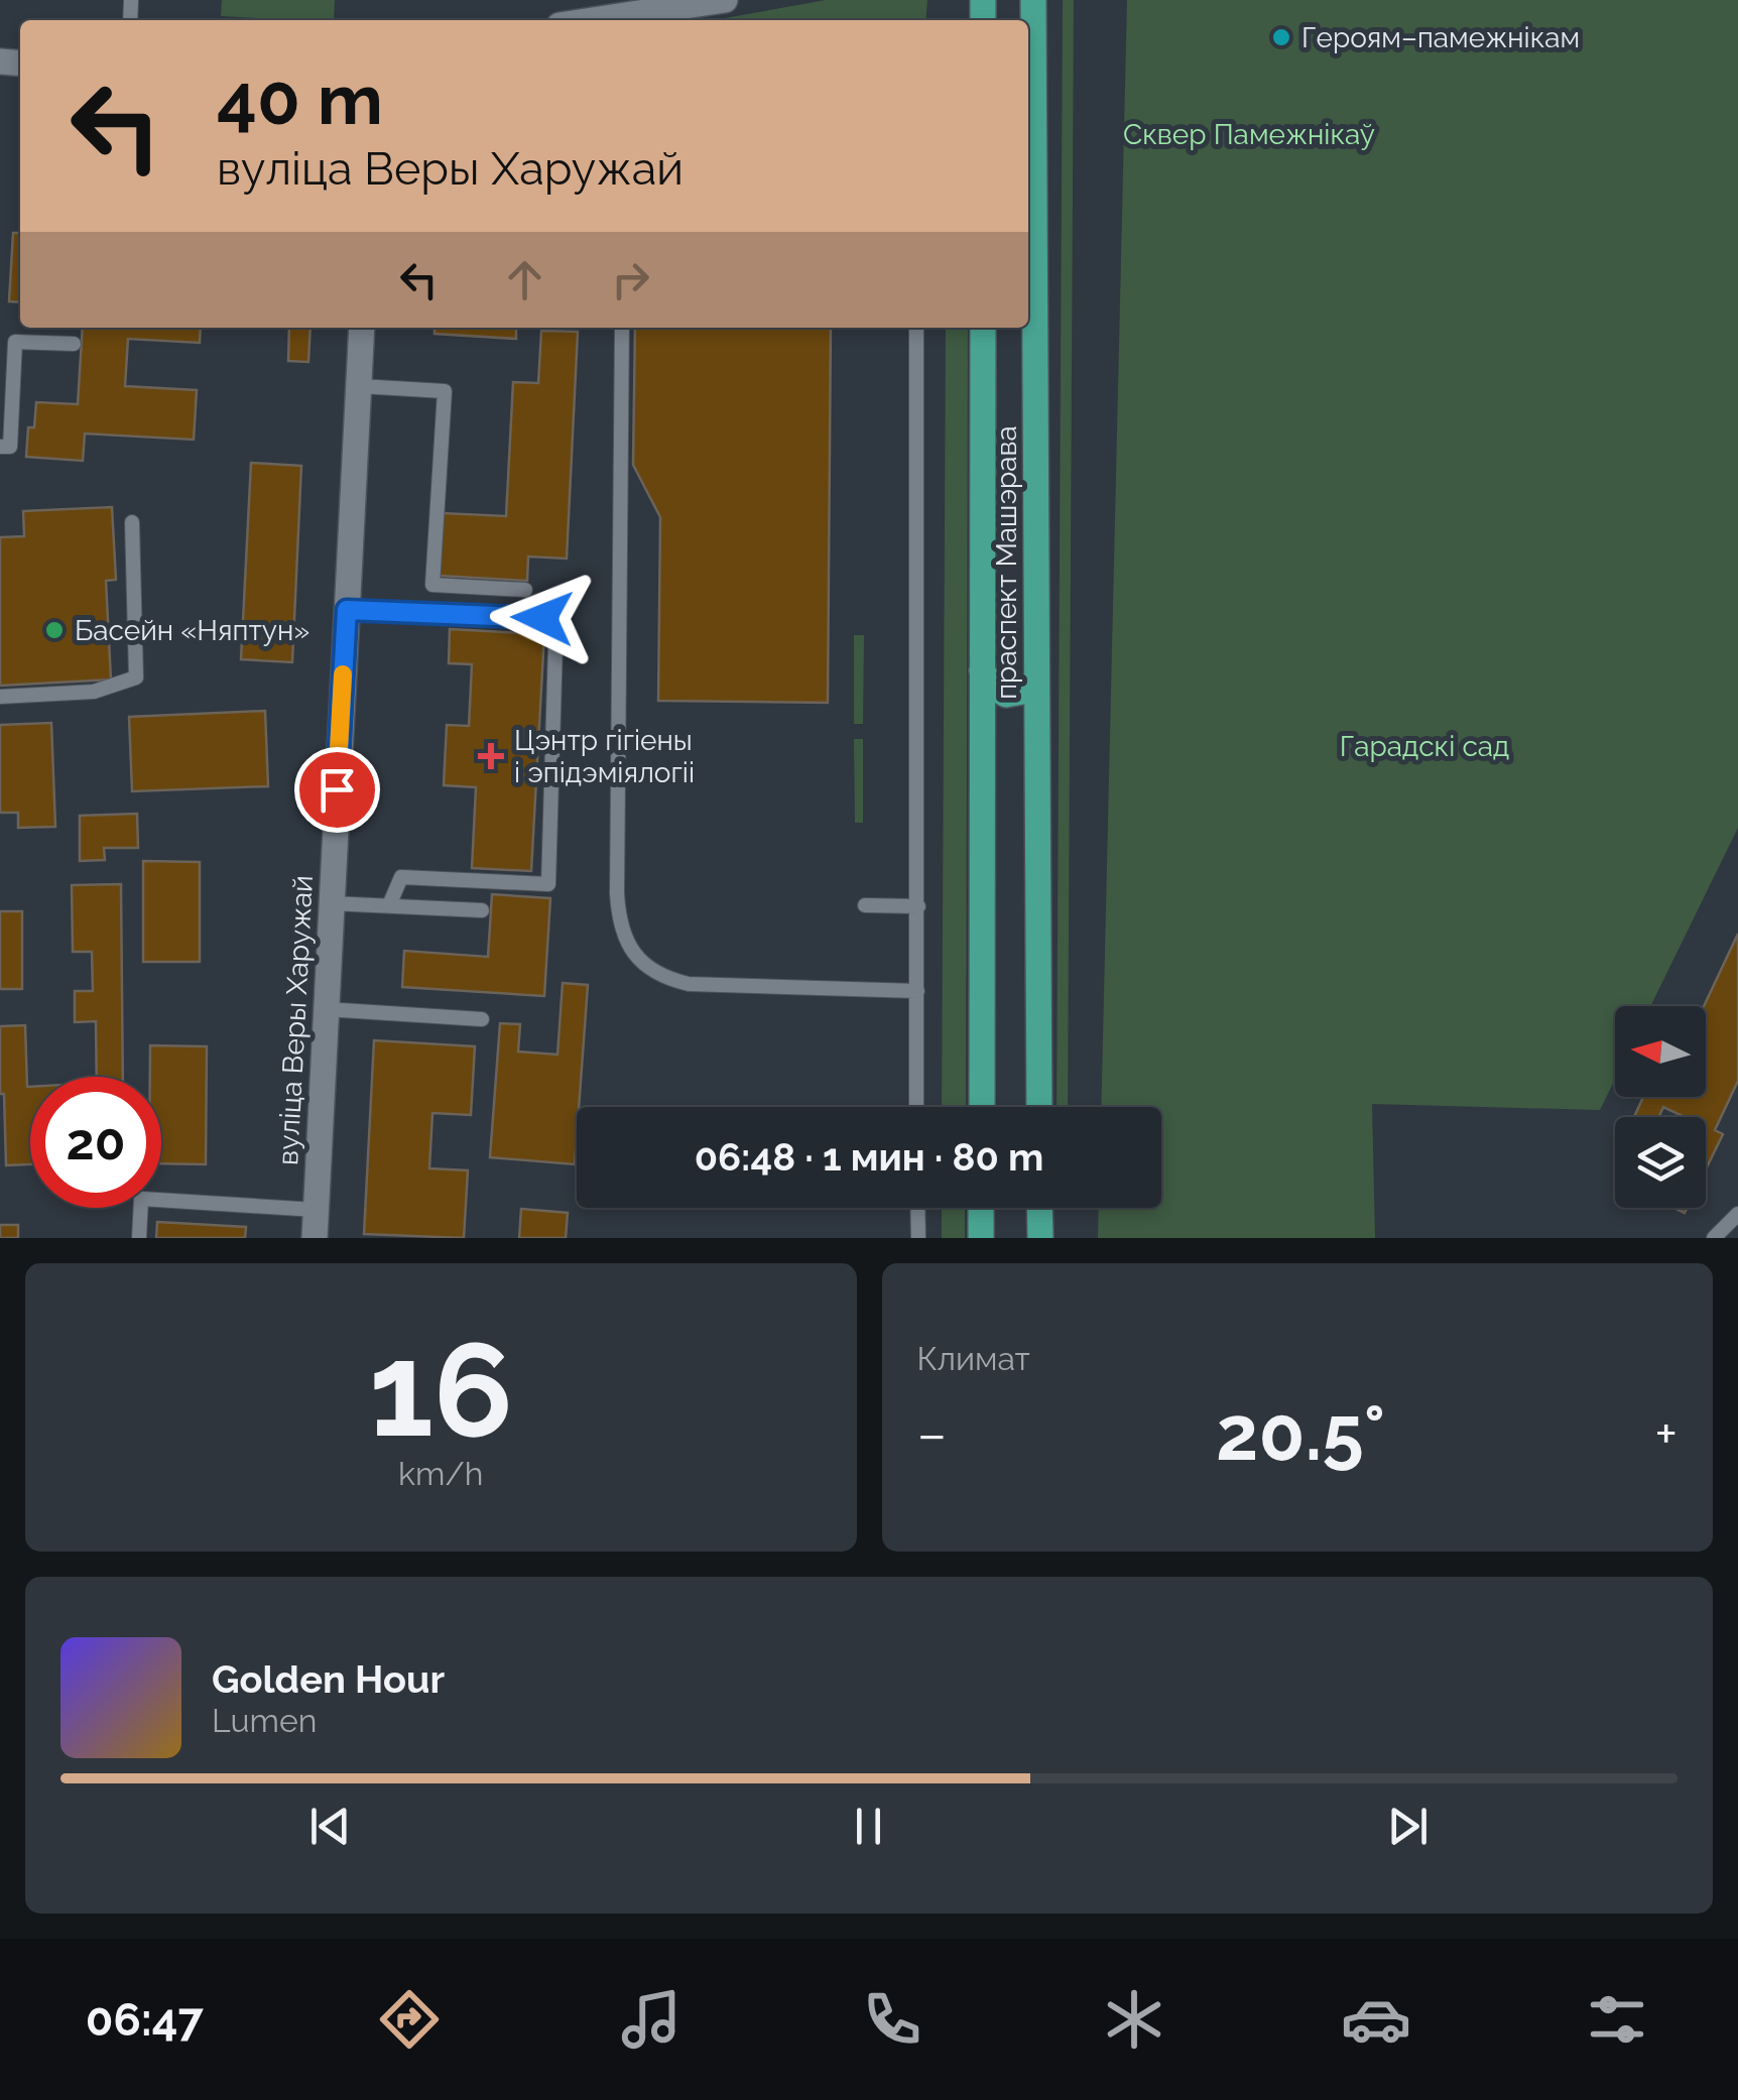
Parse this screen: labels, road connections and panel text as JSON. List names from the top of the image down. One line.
{"streets":{"main road":["праспект Машэрава"],"street":["вуліца Веры Харужай"]},"parks":["Сквер Памежнікаў","Гарадскі сад"],"places":{"other":["Героям–памежнікам","Басейн «Няптун»"],"health":["Цэнтр гігіены і эпідэміялогіі"]},"north":"left","page":{"turn":["40 m","вуліца Веры Харужай"],"limit":"20","trip":"06:48 · 1 мин · 80 m","tile":[["16","km/h"],"Климат"],"heat":["−","20.5°","+"],"song":["Golden Hour","Lumen"],"tabs":"06:47"}}
